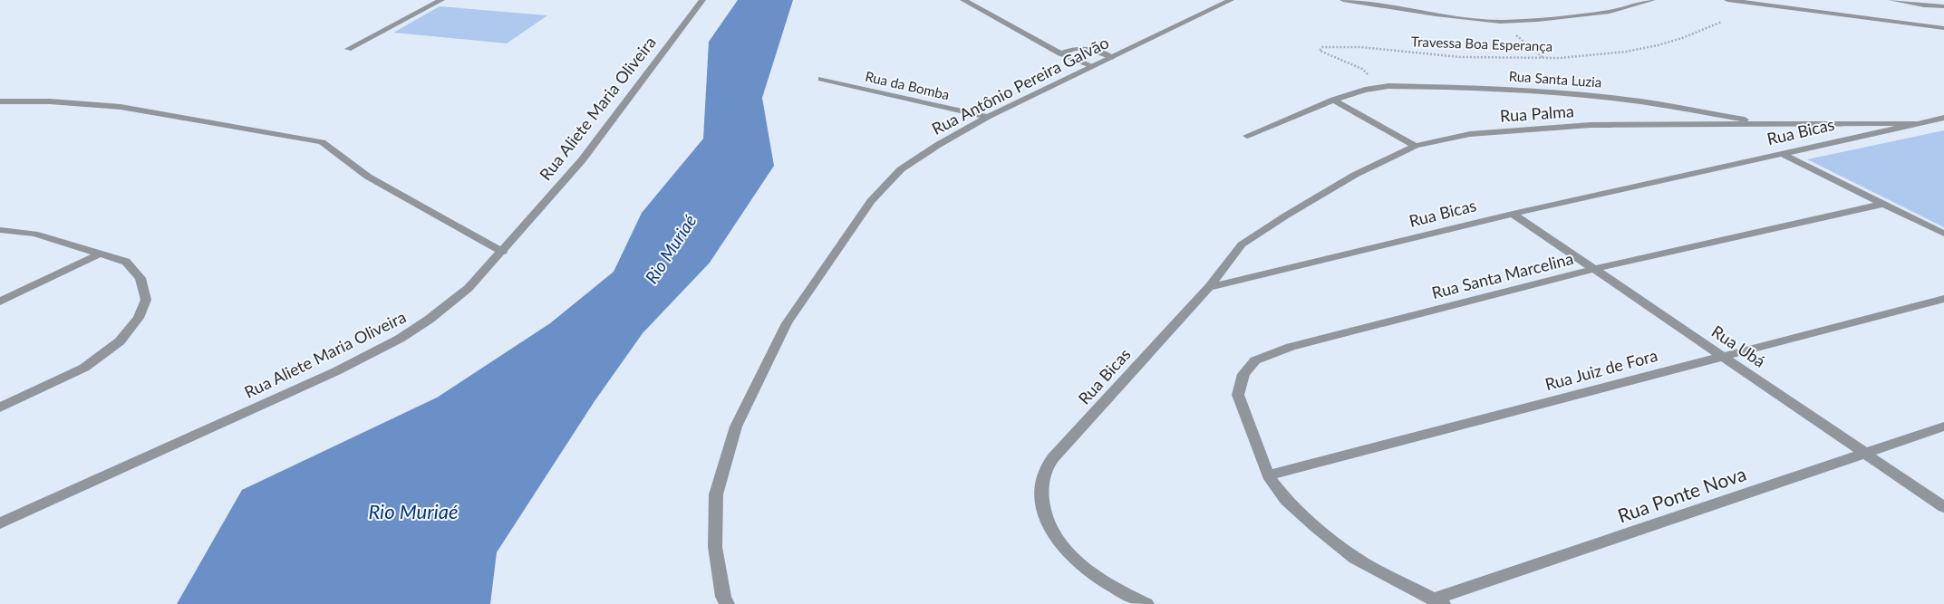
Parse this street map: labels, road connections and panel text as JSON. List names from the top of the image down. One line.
{"streets":{"street":["Rua Santa Luzia","Rua da Bomba","Rua Antônio Pereira Galvão","Rua Aliete Maria Oliveira","Rua Palma","Rua Bicas","Rua Santa Marcelina","Rua Ubá","Rua Juiz de Fora","Rua Ponte Nova"],"path":["Travessa Boa Esperança"]},"crossings":[["Travessa Boa Esperança","Rua Santa Luzia"],["Rua Santa Luzia","Rua Palma"],["Rua da Bomba","Rua Antônio Pereira Galvão"],["Rua Palma","Rua Bicas"],["Rua Bicas","Rua Ubá"],["Rua Santa Marcelina","Rua Ubá"],["Rua Santa Marcelina","Rua Juiz de Fora"],["Rua Santa Marcelina","Rua Ponte Nova"],["Rua Ubá","Rua Juiz de Fora"],["Rua Ubá","Rua Ponte Nova"]],"water":["Rio Muriaé"]}
